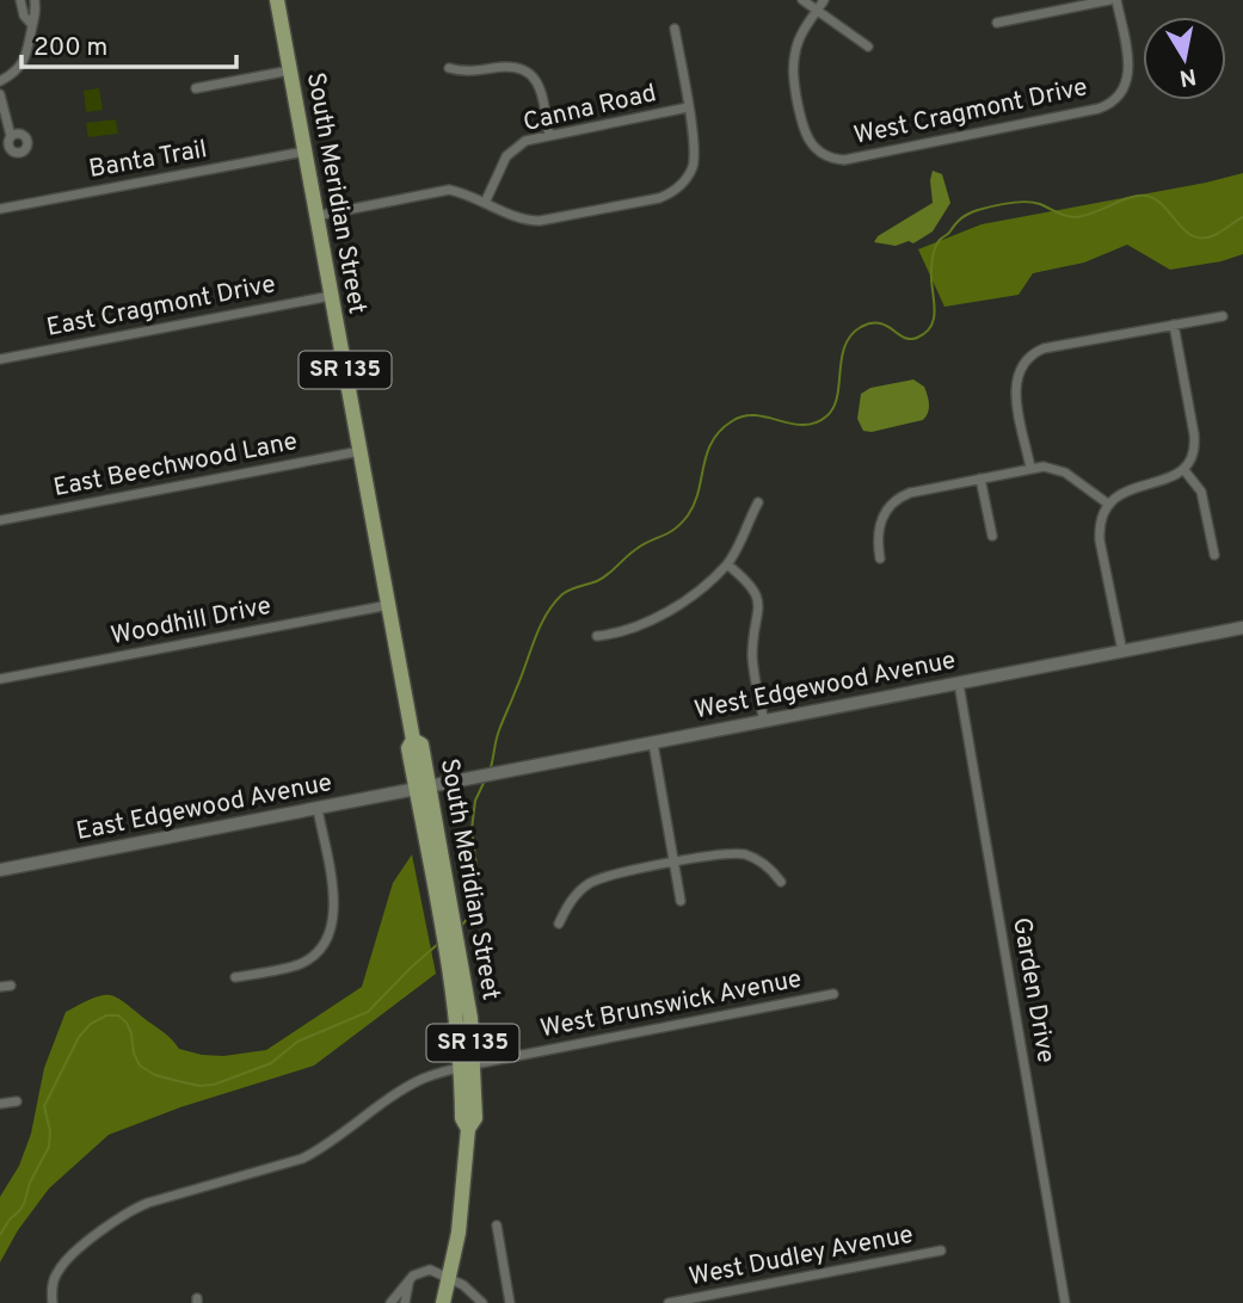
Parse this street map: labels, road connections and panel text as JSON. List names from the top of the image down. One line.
{"streets":{"main road":["South Meridian Street","SR 135","West Edgewood Avenue","East Edgewood Avenue"],"street":["Canna Road","West Cragmont Drive","Banta Trail","East Cragmont Drive","East Beechwood Lane","Woodhill Drive","Garden Drive","West Brunswick Avenue","West Dudley Avenue"]},"crossings":[["Banta Trail","South Meridian Street"],["South Meridian Street","East Cragmont Drive"],["South Meridian Street","East Beechwood Lane"],["South Meridian Street","Woodhill Drive"],["South Meridian Street","West Edgewood Avenue"],["South Meridian Street","East Edgewood Avenue"],["South Meridian Street","West Brunswick Avenue"],["West Edgewood Avenue","East Edgewood Avenue"],["West Edgewood Avenue","Garden Drive"]],"scale_bar":"200 m","north":"bottom"}
